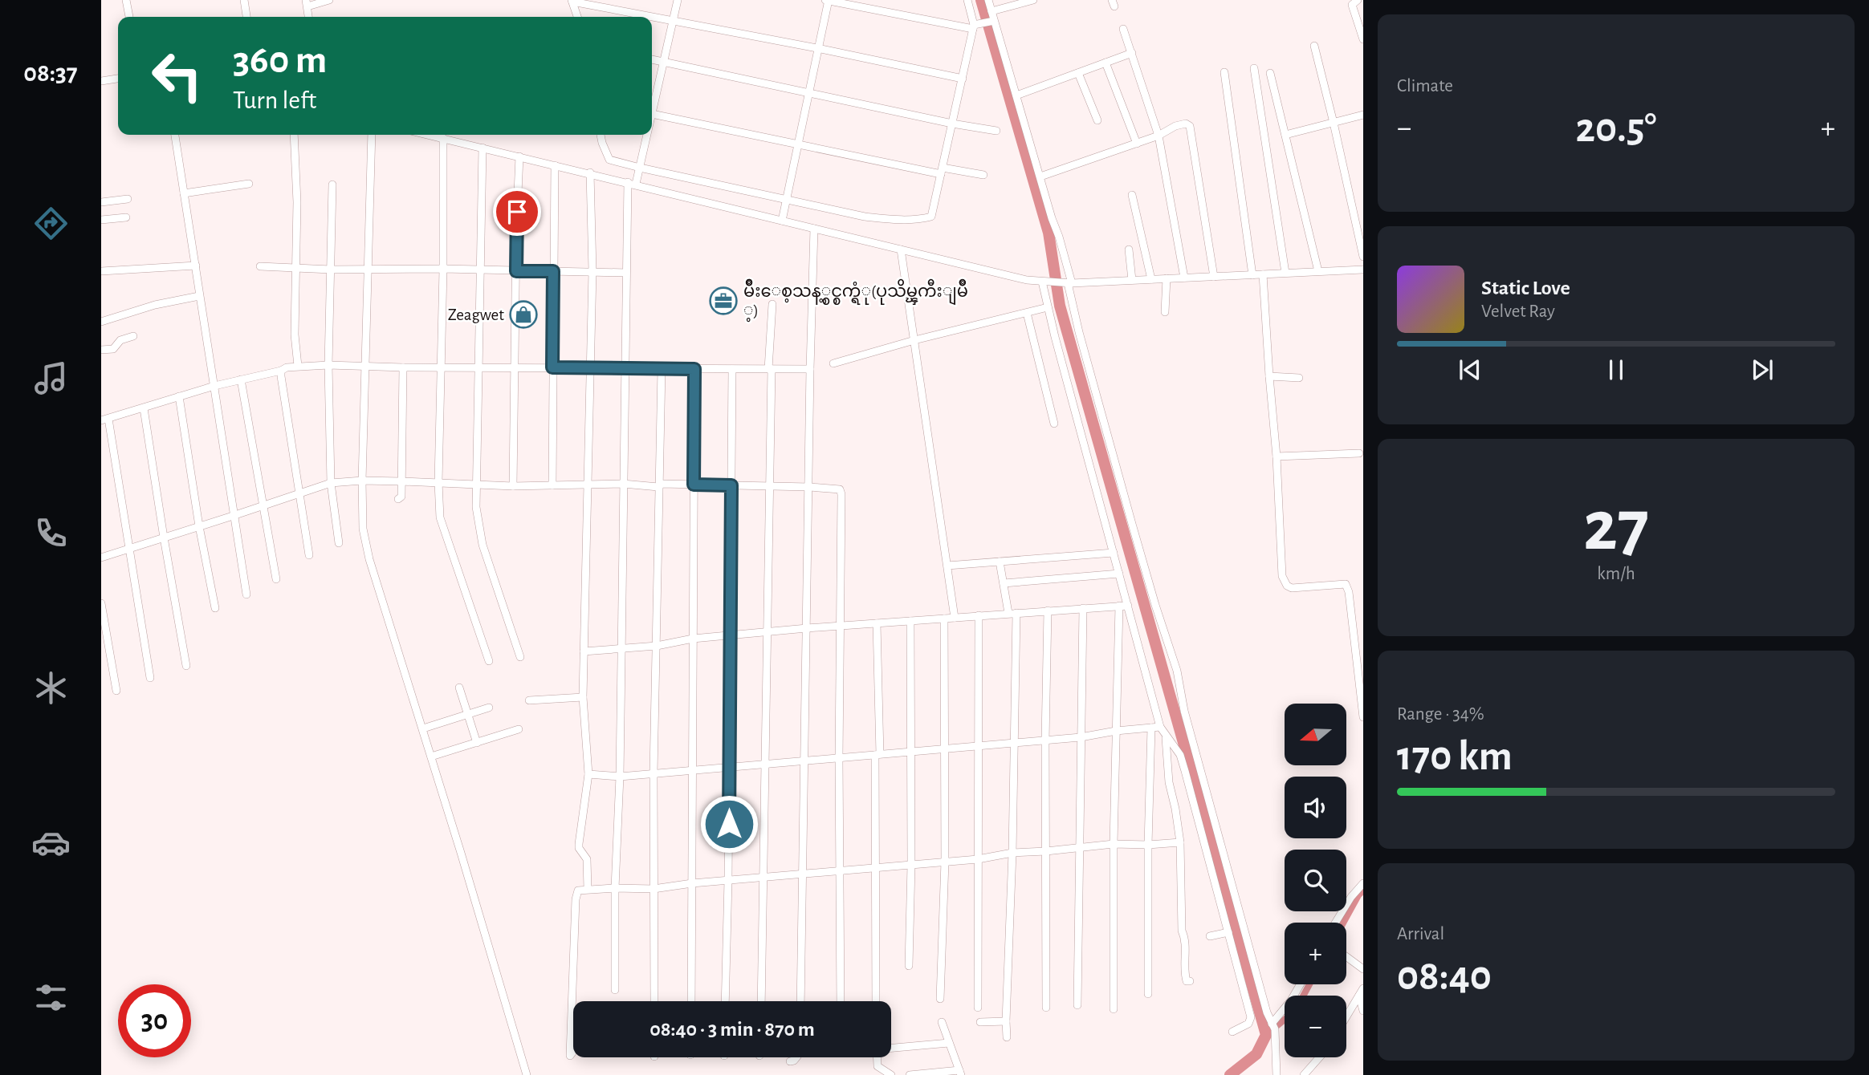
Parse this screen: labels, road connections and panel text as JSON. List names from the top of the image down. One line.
{"places":{"office":["မ်ိဳးေစ့သန့္စင္စက္ရံု(ပုသိမ္ၾကီးျမိဳ ့)"],"shop":["Zeagwet"]},"north":"left","page":{"tabs":"08:37","tile":["Climate",["27","km/h"],["Range · 34%","170 km"],["Arrival","08:40"]],"turn":["360 m","Turn left"],"heat":["−","20.5°","+"],"song":["Static Love","Velvet Ray"],"map_buttons":["+","−"],"limit":"30","trip":"08:40 · 3 min · 870 m"}}
